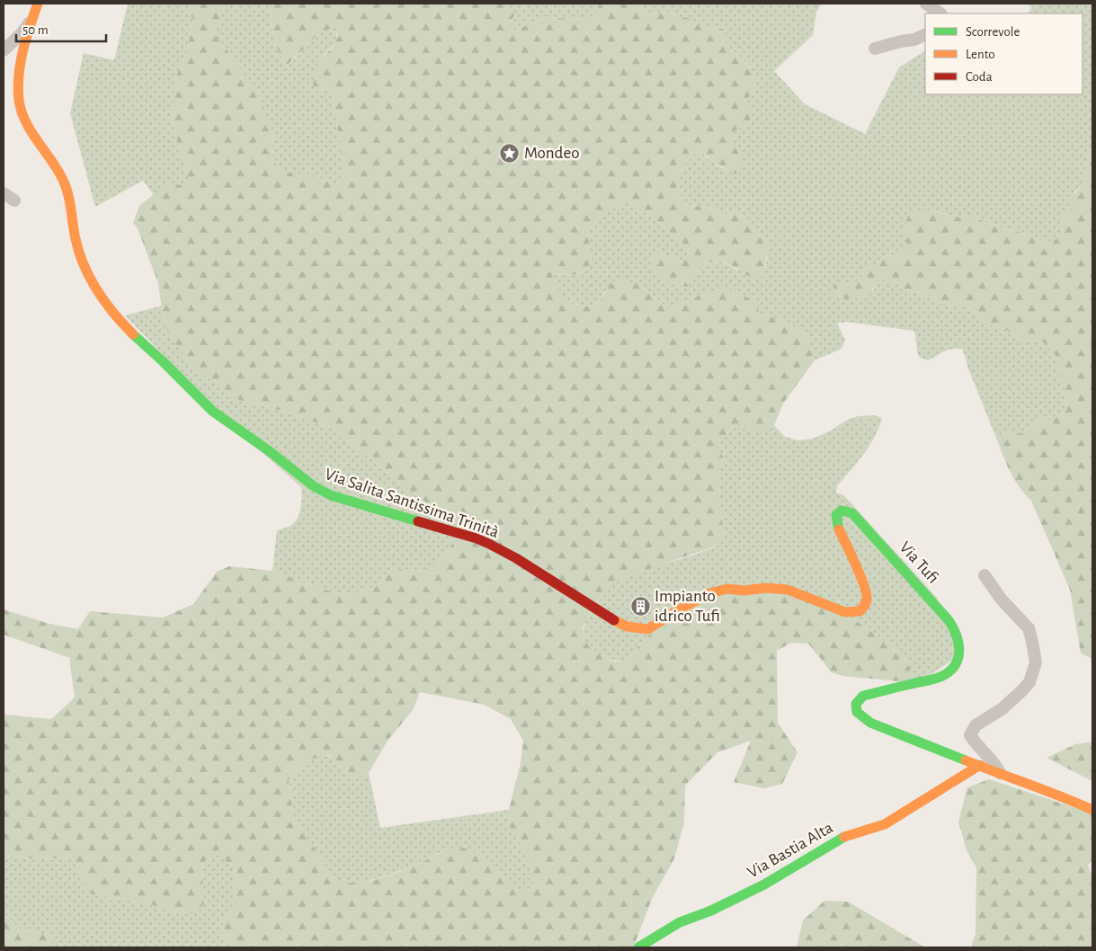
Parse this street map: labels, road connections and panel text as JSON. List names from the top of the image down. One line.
{"streets":{"street":["Via Salita Santissima Trinità","Via Tufi","Via Bastia Alta"]},"crossings":[["Via Salita Santissima Trinità","Via Tufi"],["Via Tufi","Via Bastia Alta"]],"places":{"place":["Mondeo"],"building":["Impianto idrico Tufi"]},"legend":["Scorrevole","Lento","Coda"],"scale_bar":"50 m"}
